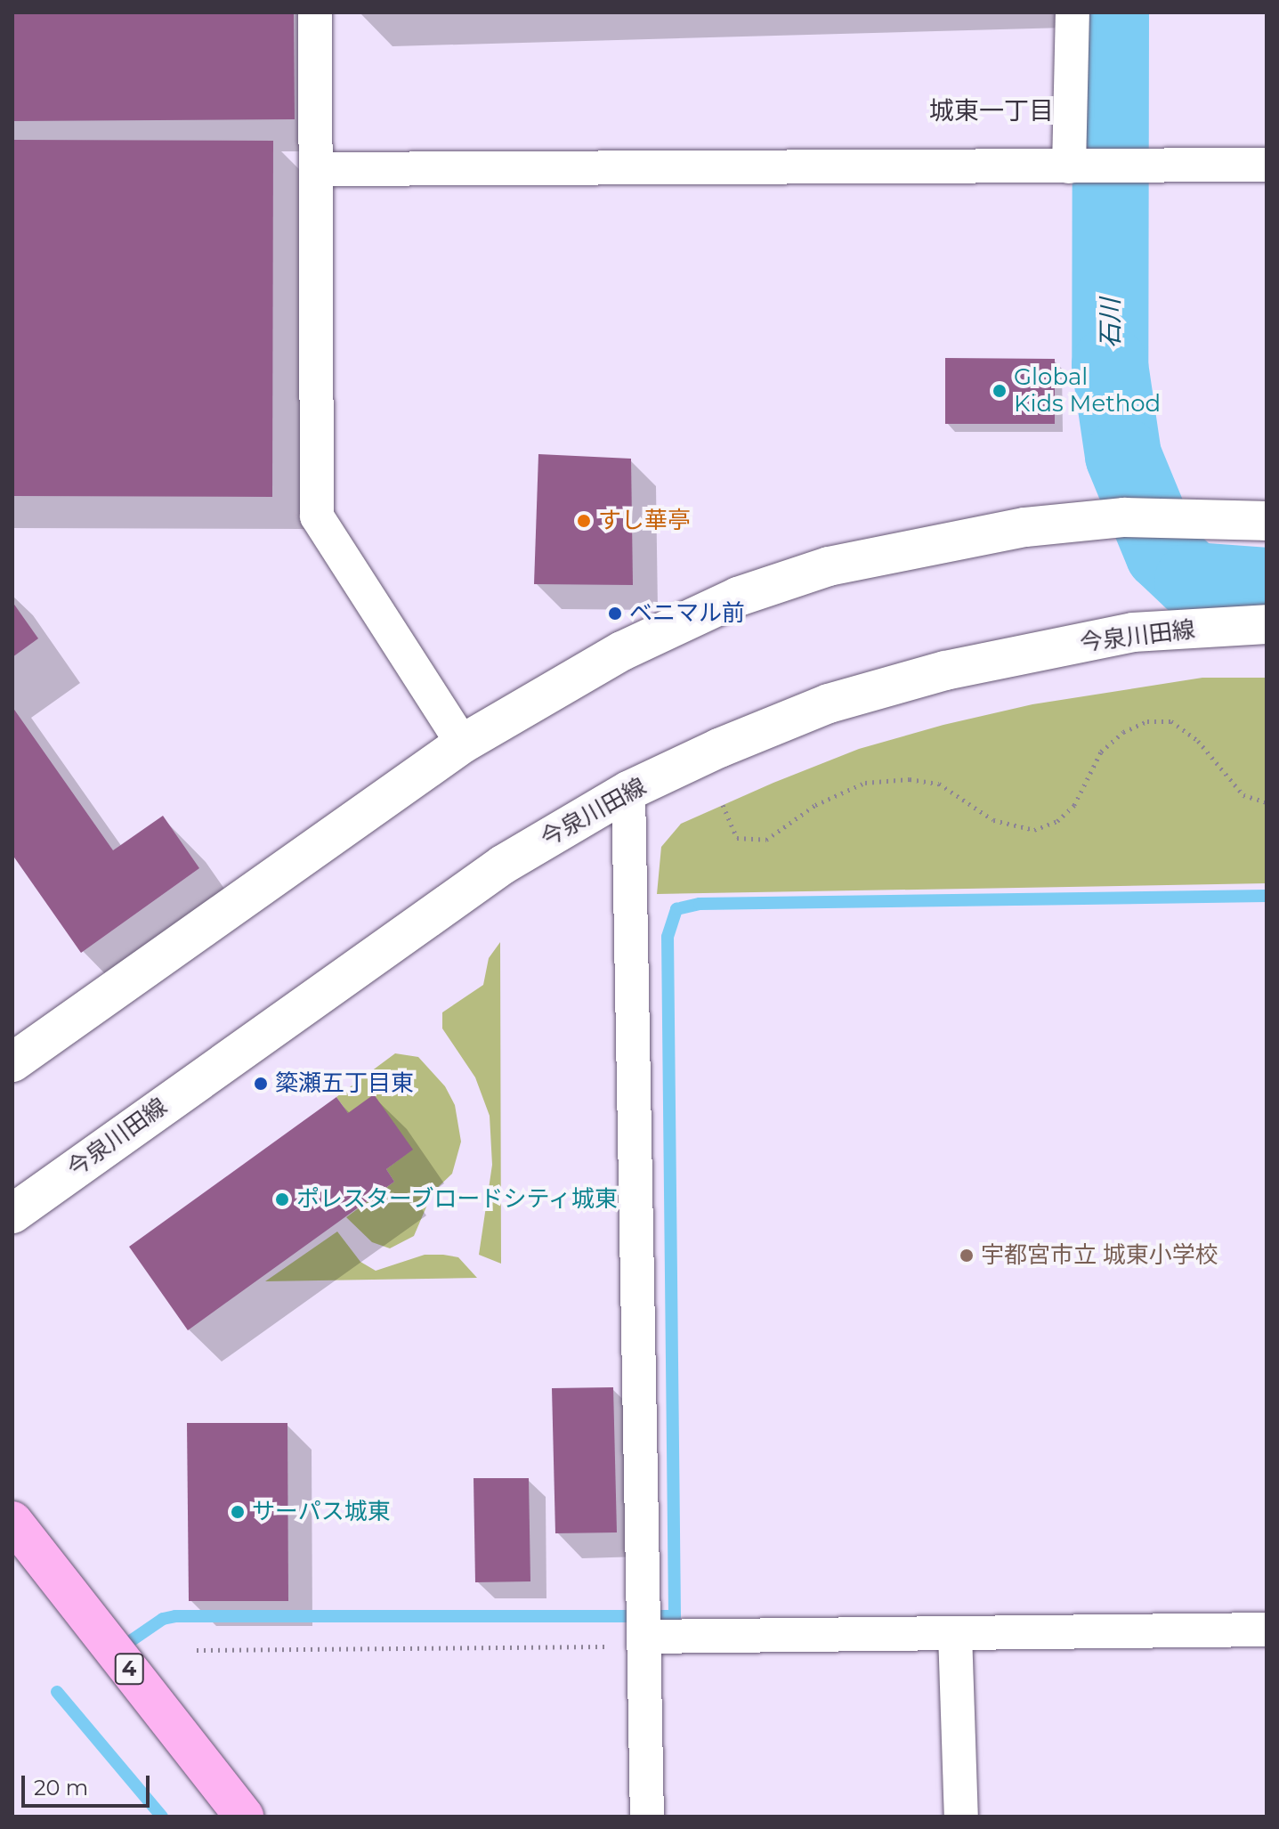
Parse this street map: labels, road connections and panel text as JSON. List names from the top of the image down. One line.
{"streets":{"highway":["4"],"street":["今泉川田線"]},"districts":["城東一丁目"],"water":["石川"],"places":["Global Kids Method","すし華亭","ベニマル前","簗瀬五丁目東","ポレスターブロードシティ城東","宇都宮市立 城東小学校","サーパス城東"],"scale_bar":"20 m"}
